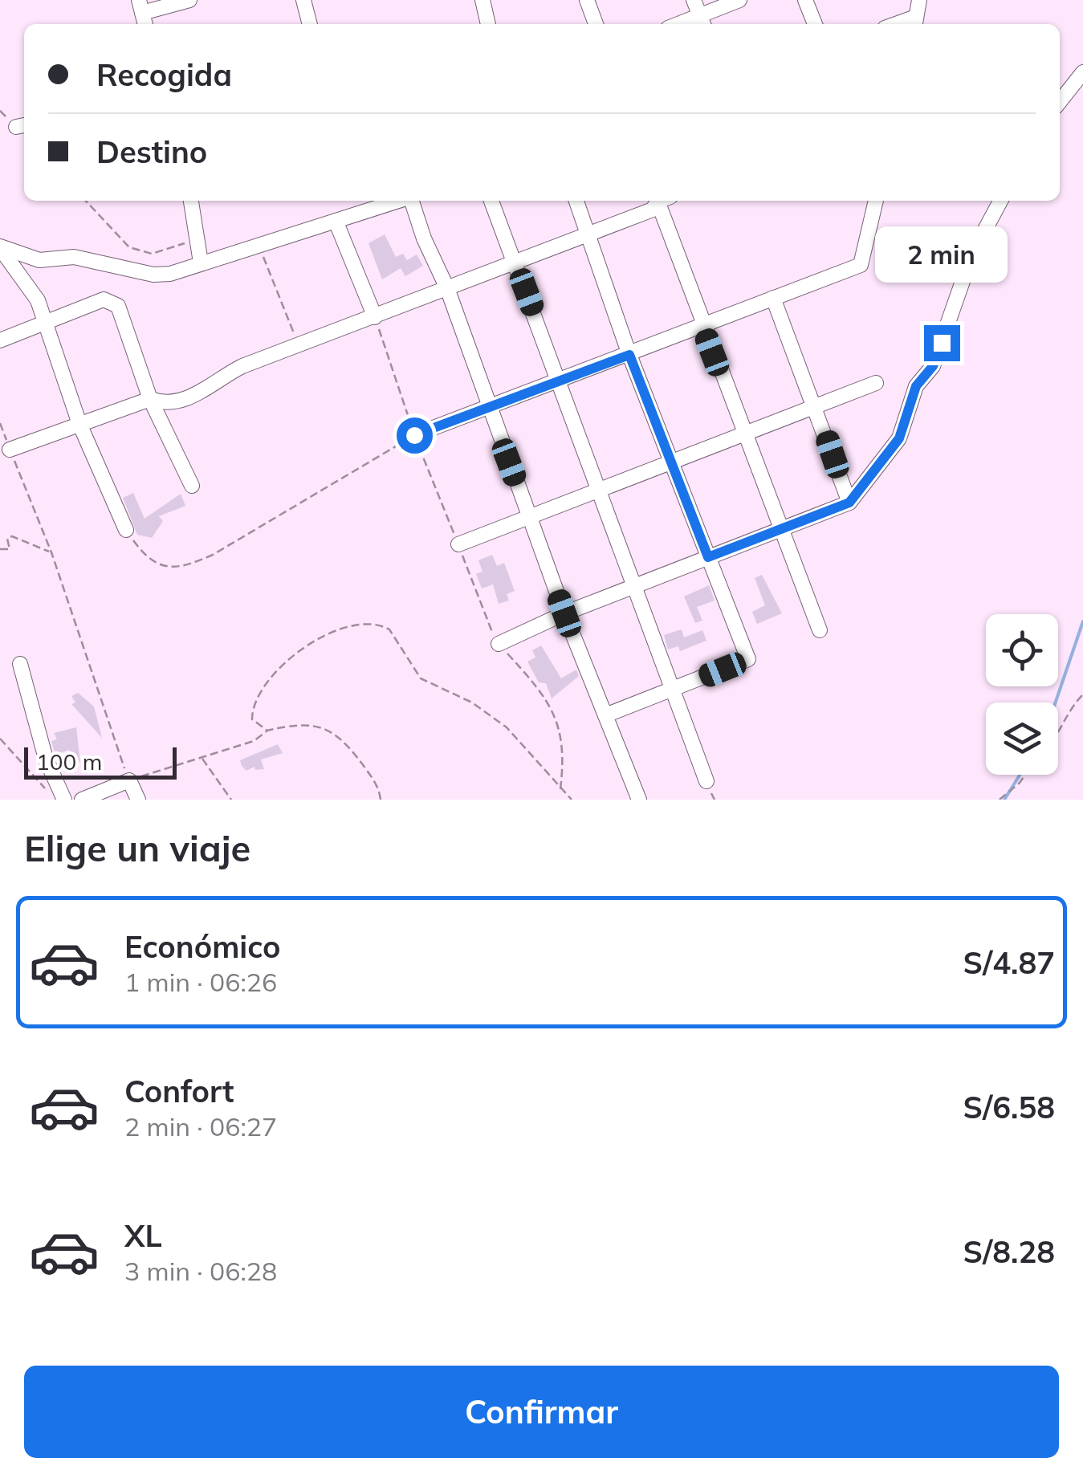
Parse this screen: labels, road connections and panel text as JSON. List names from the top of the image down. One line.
{"scale_bar":"100 m","page":{"banner":["Recogida","Destino"],"bubble":"2 min","scale":"100 m","heading":"Elige un viaje","list":[{"name":"Económico","note":"1 min · 06:26","value":"S/4.87"},{"name":"Confort","note":"2 min · 06:27","value":"S/6.58"},{"name":"XL","note":"3 min · 06:28","value":"S/8.28"}],"buttons":"Confirmar"}}
